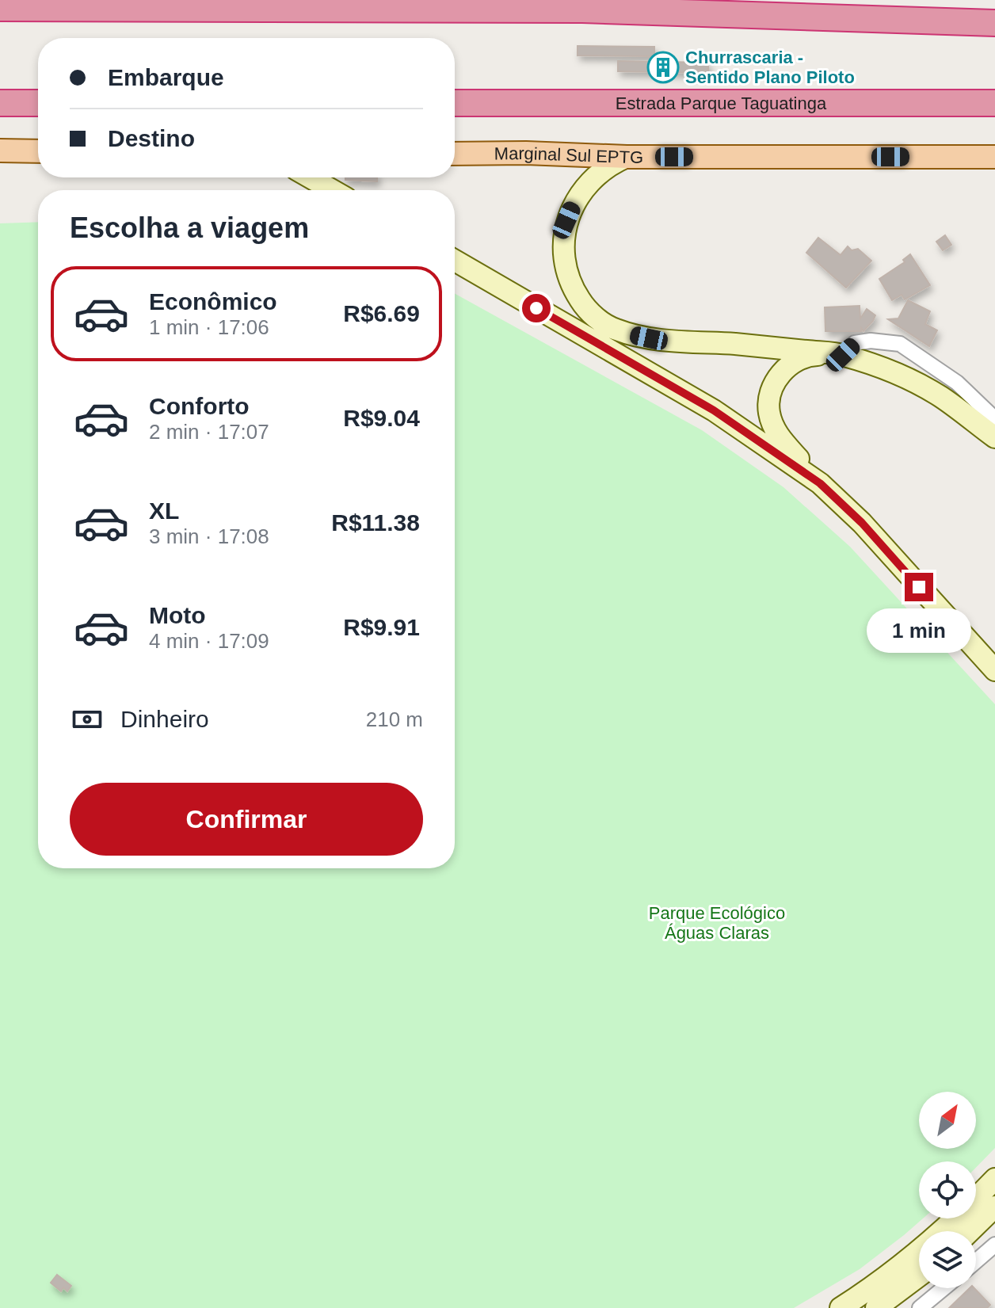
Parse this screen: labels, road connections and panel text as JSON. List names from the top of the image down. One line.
{"streets":{"highway":["Estrada Parque Taguatinga"],"main road":["Marginal Sul EPTG"]},"parks":["Parque Ecológico Águas Claras"],"places":{"building":["Churrascaria - Sentido Plano Piloto"]},"north":"top right","page":{"banner":["Embarque","Destino"],"heading":"Escolha a viagem","list":[{"name":"Econômico","note":"1 min · 17:06","value":"R$6.69"},{"name":"Conforto","note":"2 min · 17:07","value":"R$9.04"},{"name":"XL","note":"3 min · 17:08","value":"R$11.38"},{"name":"Moto","note":"4 min · 17:09","value":"R$9.91"}],"bubble":"1 min","pay":["Dinheiro","210 m"],"buttons":"Confirmar"}}
